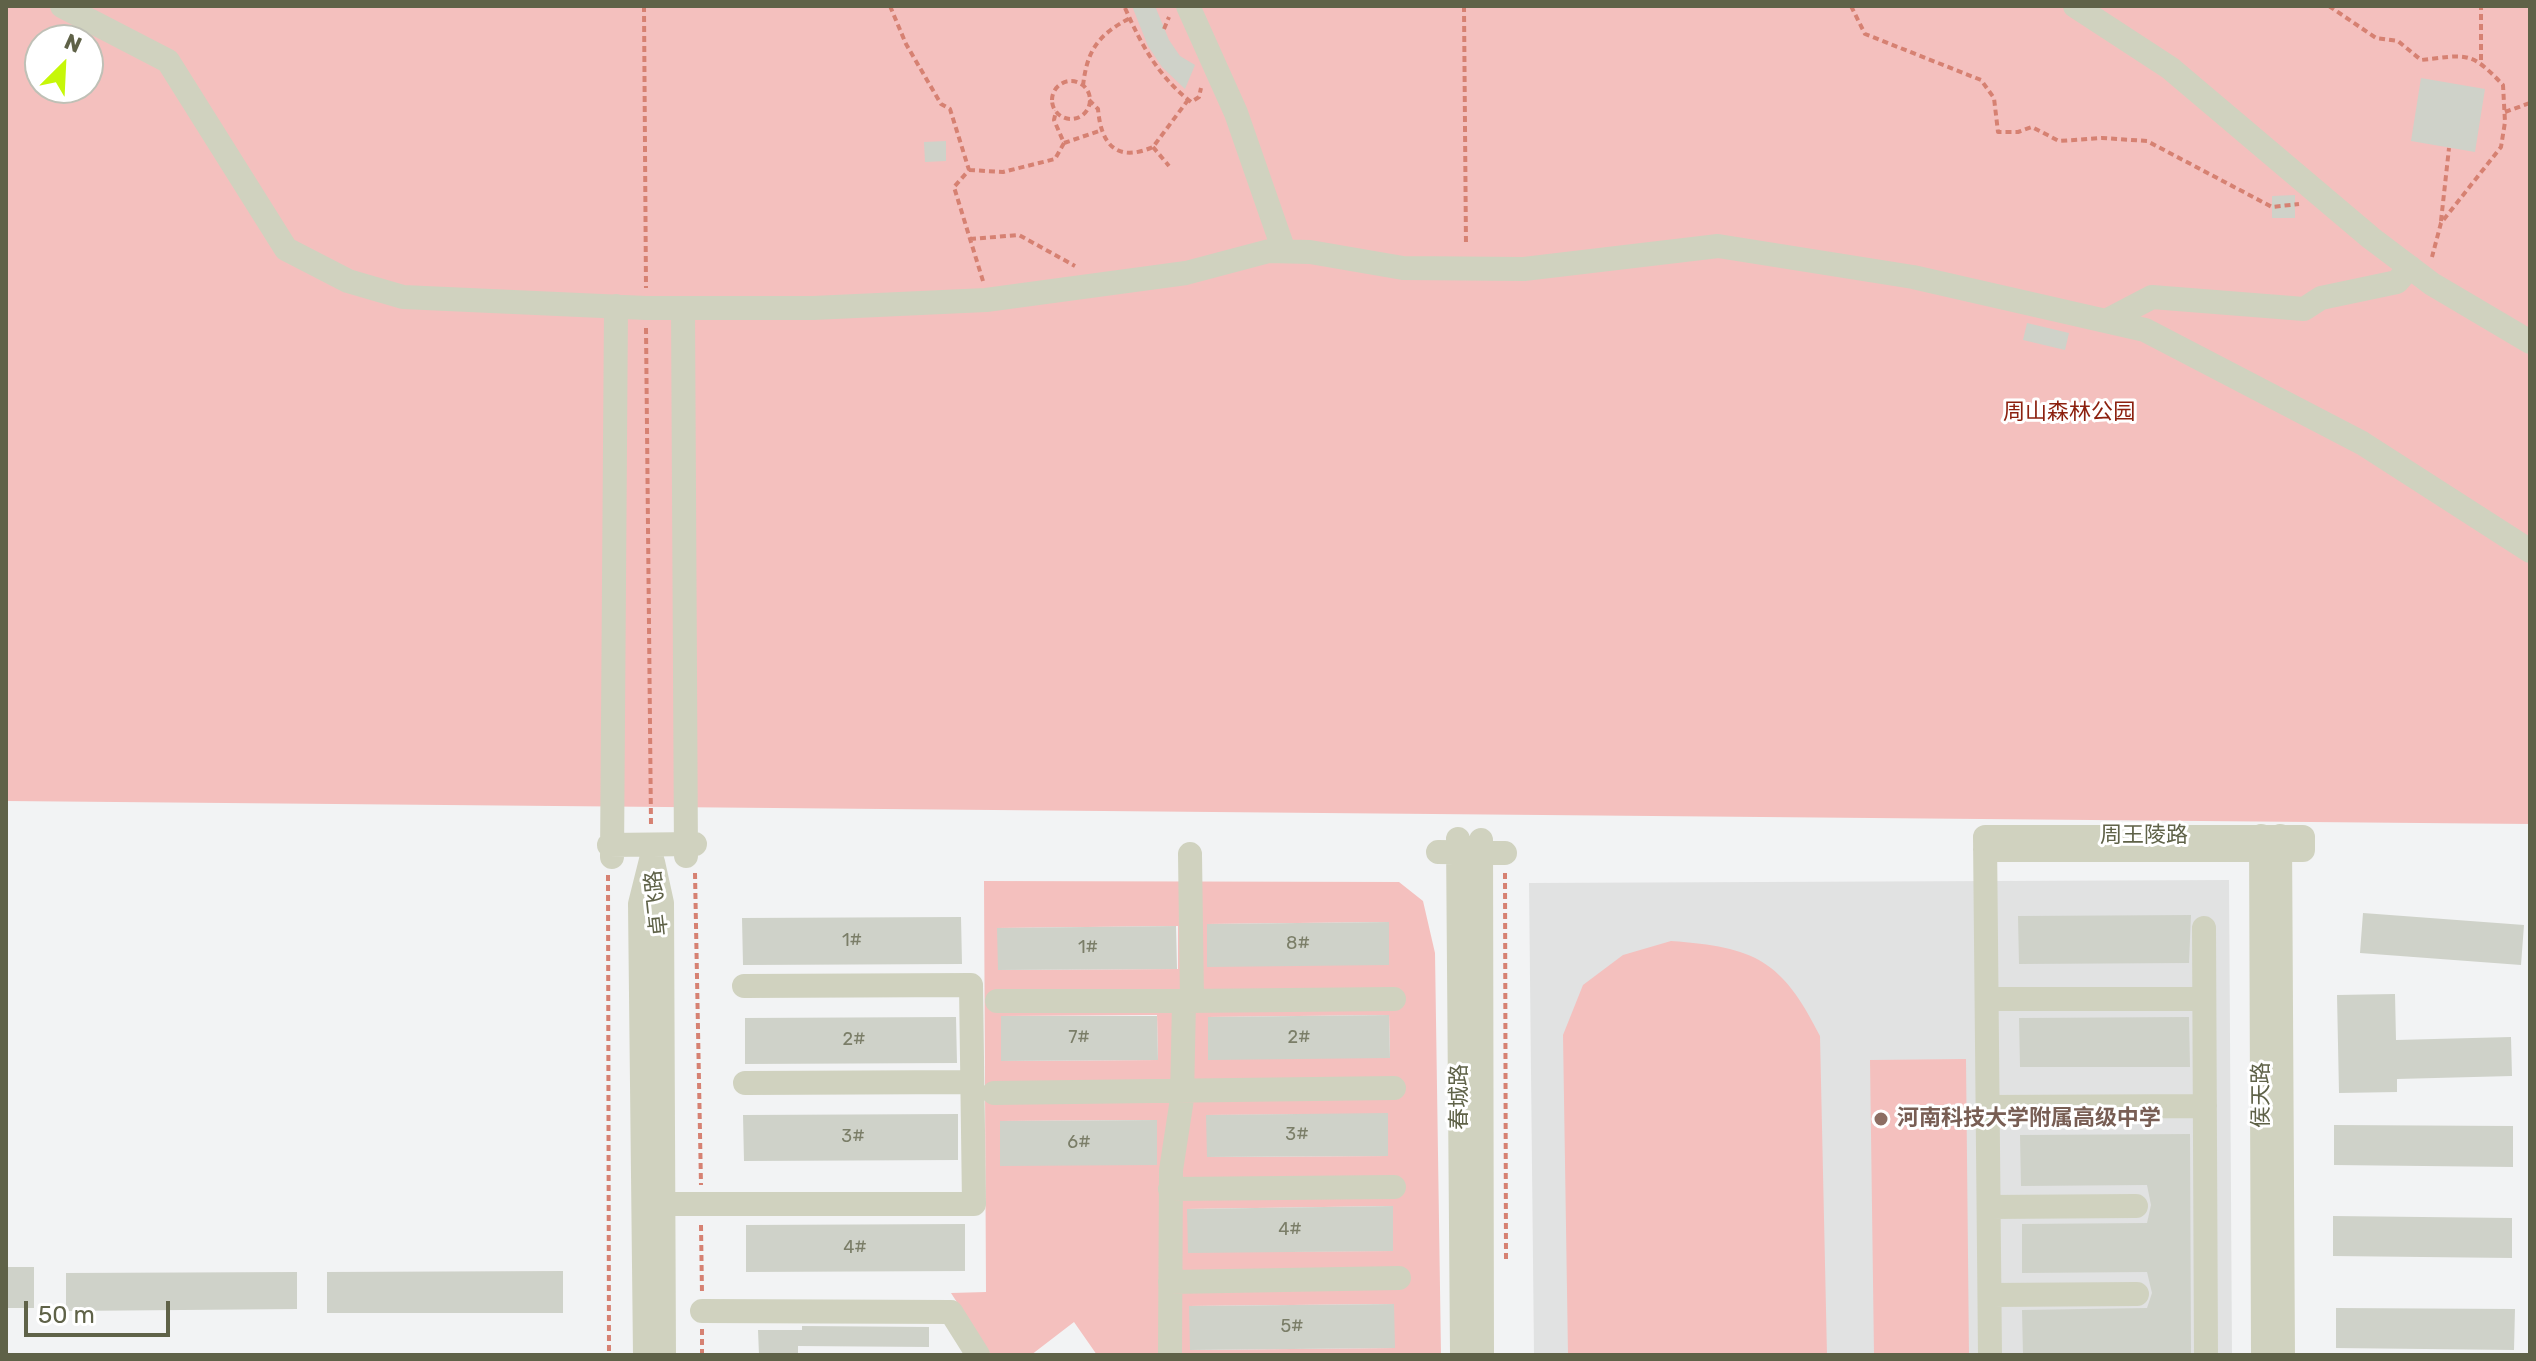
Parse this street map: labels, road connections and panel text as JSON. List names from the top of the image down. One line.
{"streets":{"street":["周王陵路","卓飞路","侯天路","春城路"]},"crossings":[["周王陵路","侯天路"]],"parks":["周山森林公园"],"places":["河南科技大学附属高级中学"],"house_numbers":["1#","8#","1#","7#","2#","2#","3#","3#","6#","4#","4#","5#"],"scale_bar":"50 m","north":"top right"}
